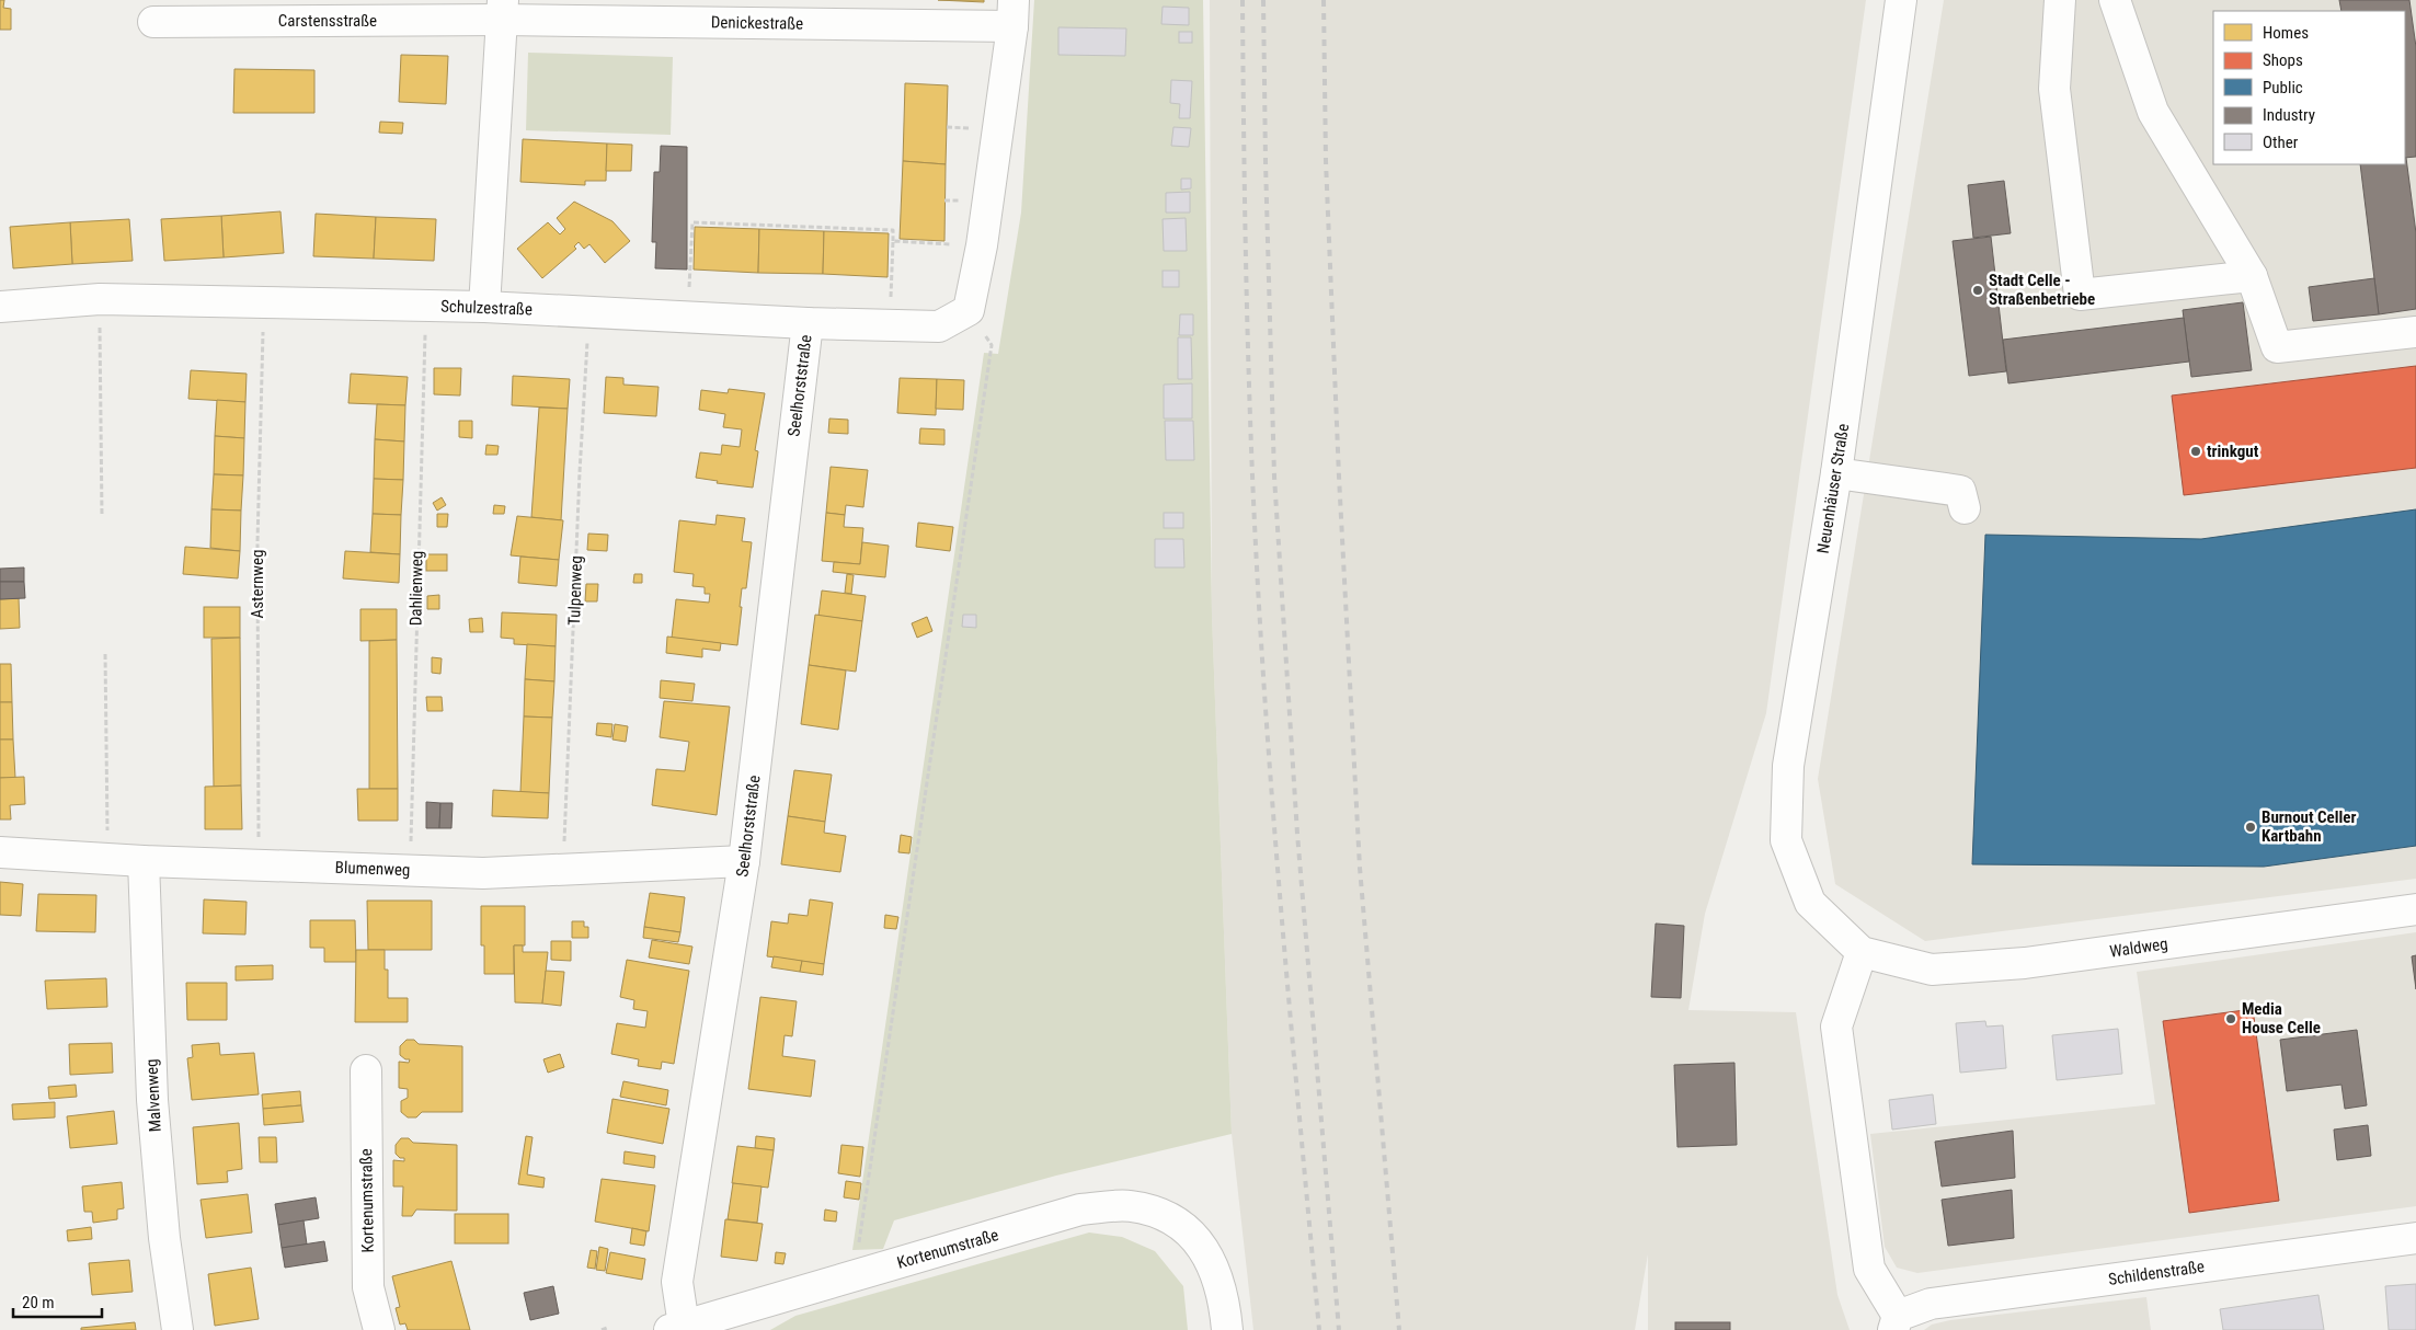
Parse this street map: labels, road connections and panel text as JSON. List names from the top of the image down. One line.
{"streets":{"street":["Carstensstraße","Denickestraße","Schulzestraße","Seelhorststraße","Neuenhäuser Straße","Blumenweg","Waldweg","Malvenweg","Kortenumstraße","Schildenstraße"],"path":["Asternweg","Dahlienweg","Tulpenweg"]},"crossings":[["Carstensstraße","Denickestraße"],["Denickestraße","Schulzestraße"],["Schulzestraße","Seelhorststraße"],["Schulzestraße","Asternweg"],["Schulzestraße","Dahlienweg"],["Schulzestraße","Tulpenweg"],["Seelhorststraße","Blumenweg"],["Seelhorststraße","Kortenumstraße"],["Neuenhäuser Straße","Waldweg"],["Neuenhäuser Straße","Schildenstraße"],["Asternweg","Blumenweg"],["Dahlienweg","Blumenweg"],["Tulpenweg","Blumenweg"],["Blumenweg","Malvenweg"],["Waldweg","Schildenstraße"]],"places":["Stadt Celle - Straßenbetriebe","trinkgut","Burnout Celler Kartbahn","Media House Celle"],"legend":["Homes","Shops","Public","Industry","Other"],"scale_bar":"20 m"}
